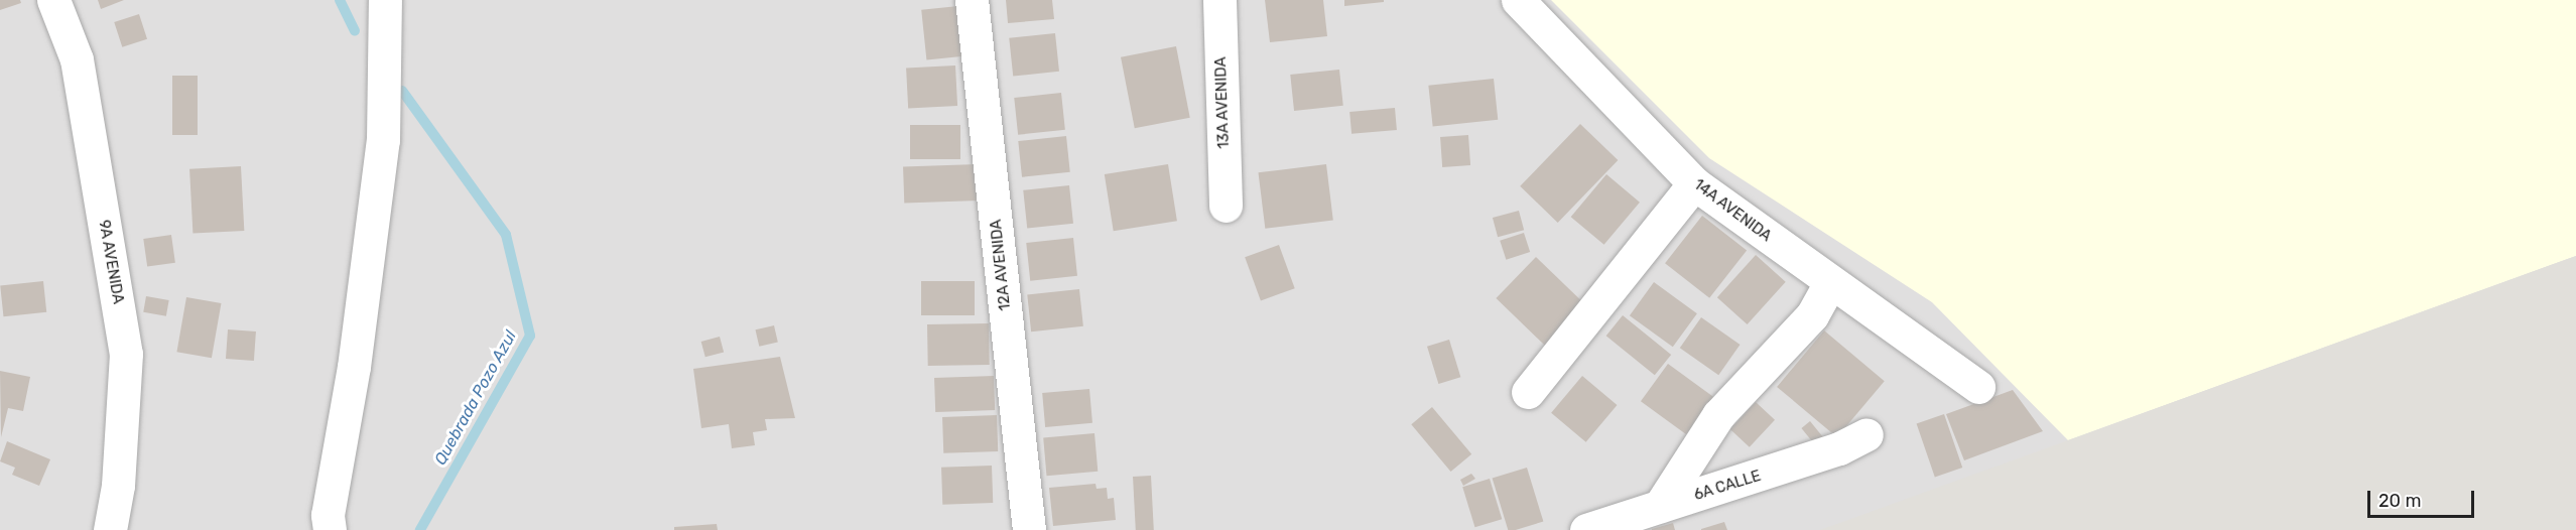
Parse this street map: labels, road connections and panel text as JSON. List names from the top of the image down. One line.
{"streets":{"street":["13A AVENIDA","14A AVENIDA","9A AVENIDA","12A AVENIDA","6A CALLE"]},"water":["Quebrada Pozo Azul"],"scale_bar":"20 m"}
